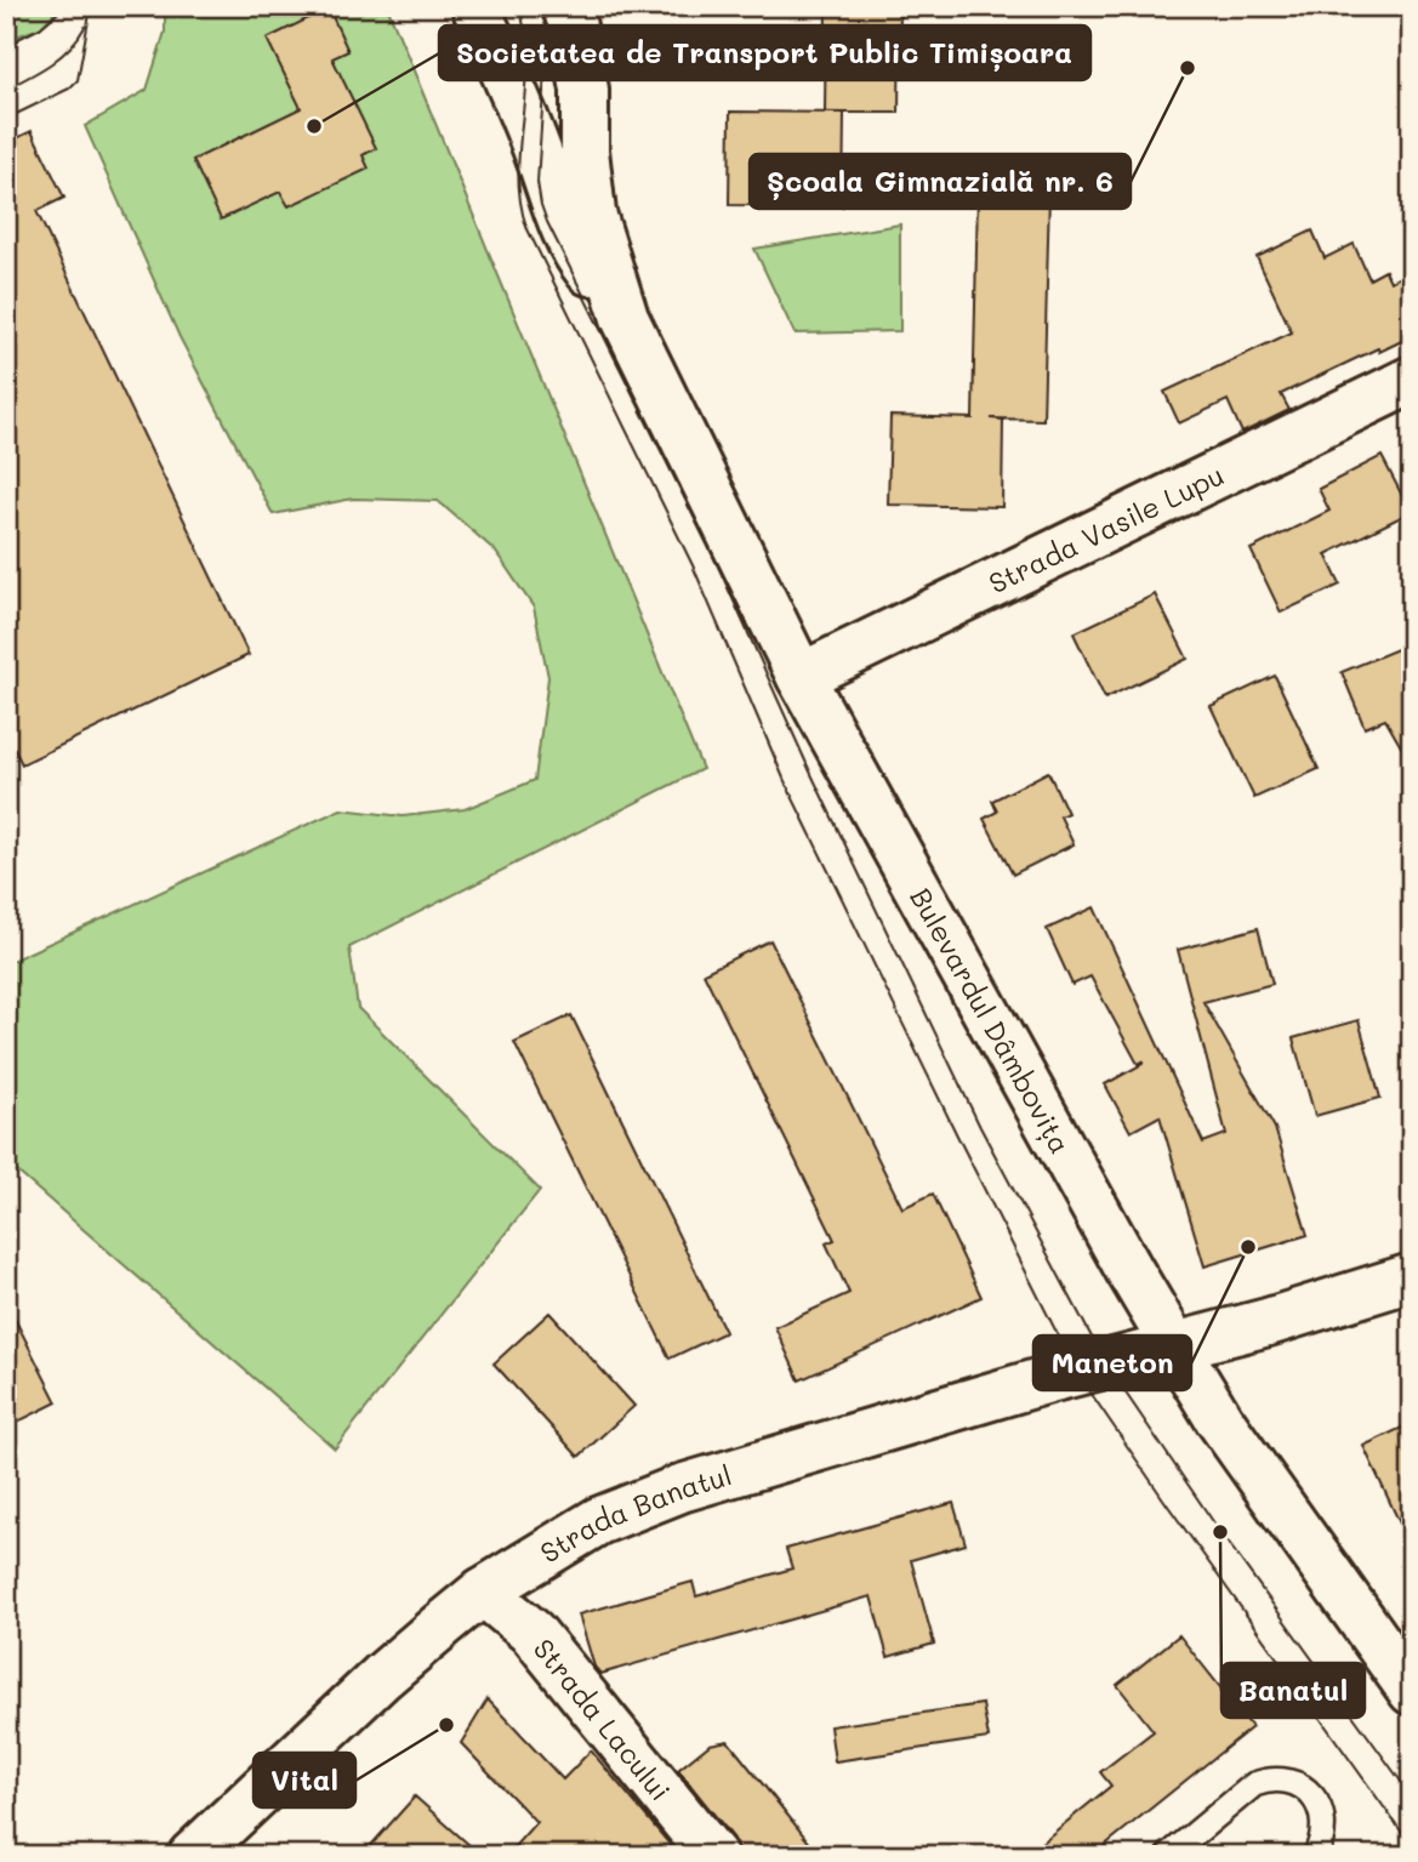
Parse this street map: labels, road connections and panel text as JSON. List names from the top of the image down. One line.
{"streets":{"street":["Strada Vasile Lupu","Bulevardul Dâmbovița","Strada Banatul","Strada Lacului"]},"crossings":[["Strada Vasile Lupu","Bulevardul Dâmbovița"],["Bulevardul Dâmbovița","Strada Banatul"],["Strada Banatul","Strada Lacului"]],"places":["Școala Gimnazială nr. 6","Societatea de Transport Public Timișoara","Maneton","Banatul","Vital"]}
